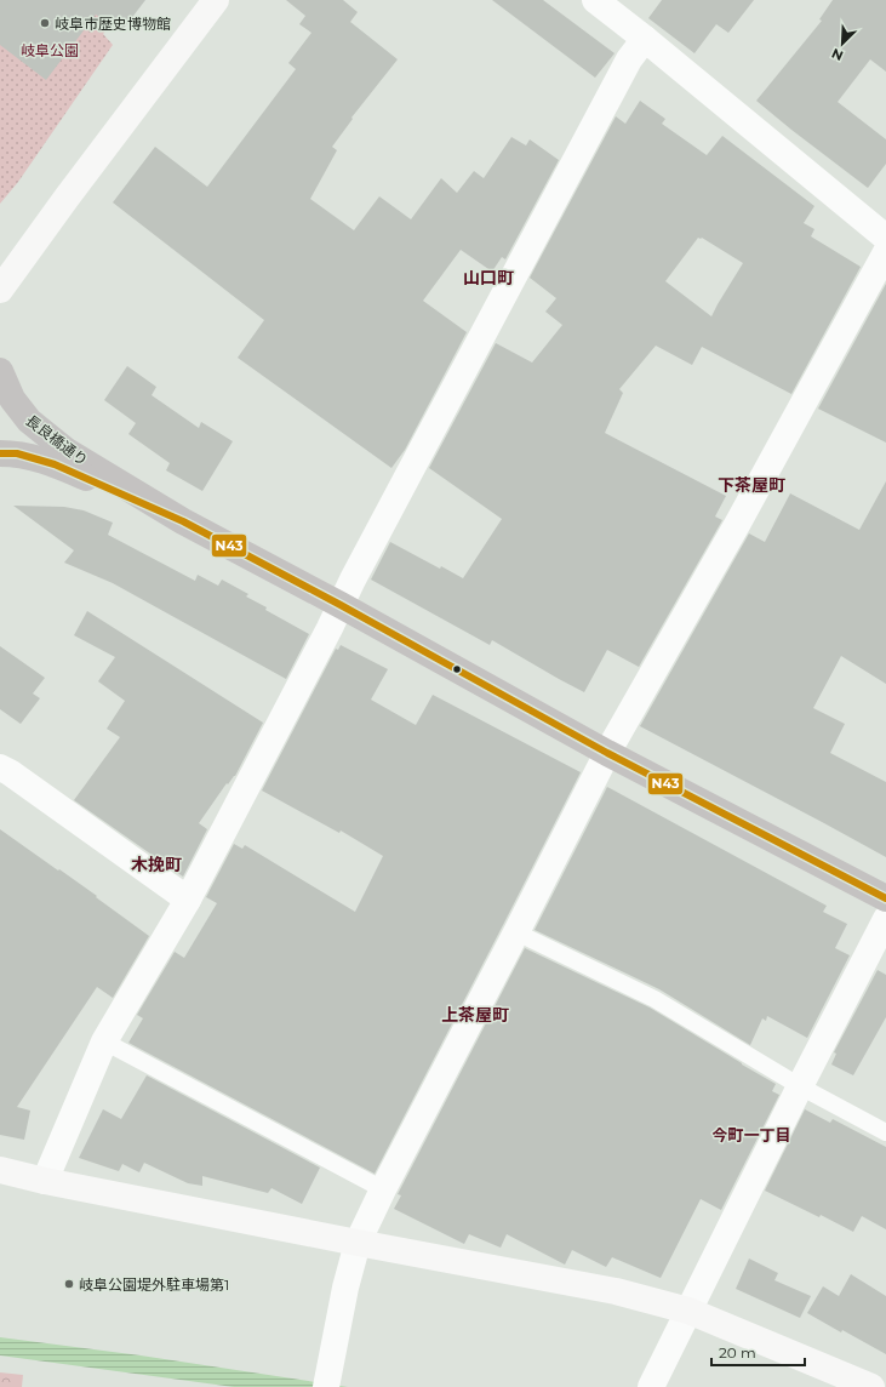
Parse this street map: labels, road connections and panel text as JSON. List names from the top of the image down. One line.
{"streets":{"highway":["長良橋通り"]},"districts":["山口町","下茶屋町","木挽町","上茶屋町","今町一丁目"],"parks":["岐阜公園"],"places":["岐阜市歴史博物館","岐阜公園堤外駐車場第1"],"lines":["transit line N43"],"scale_bar":"20 m","north":"bottom left"}
